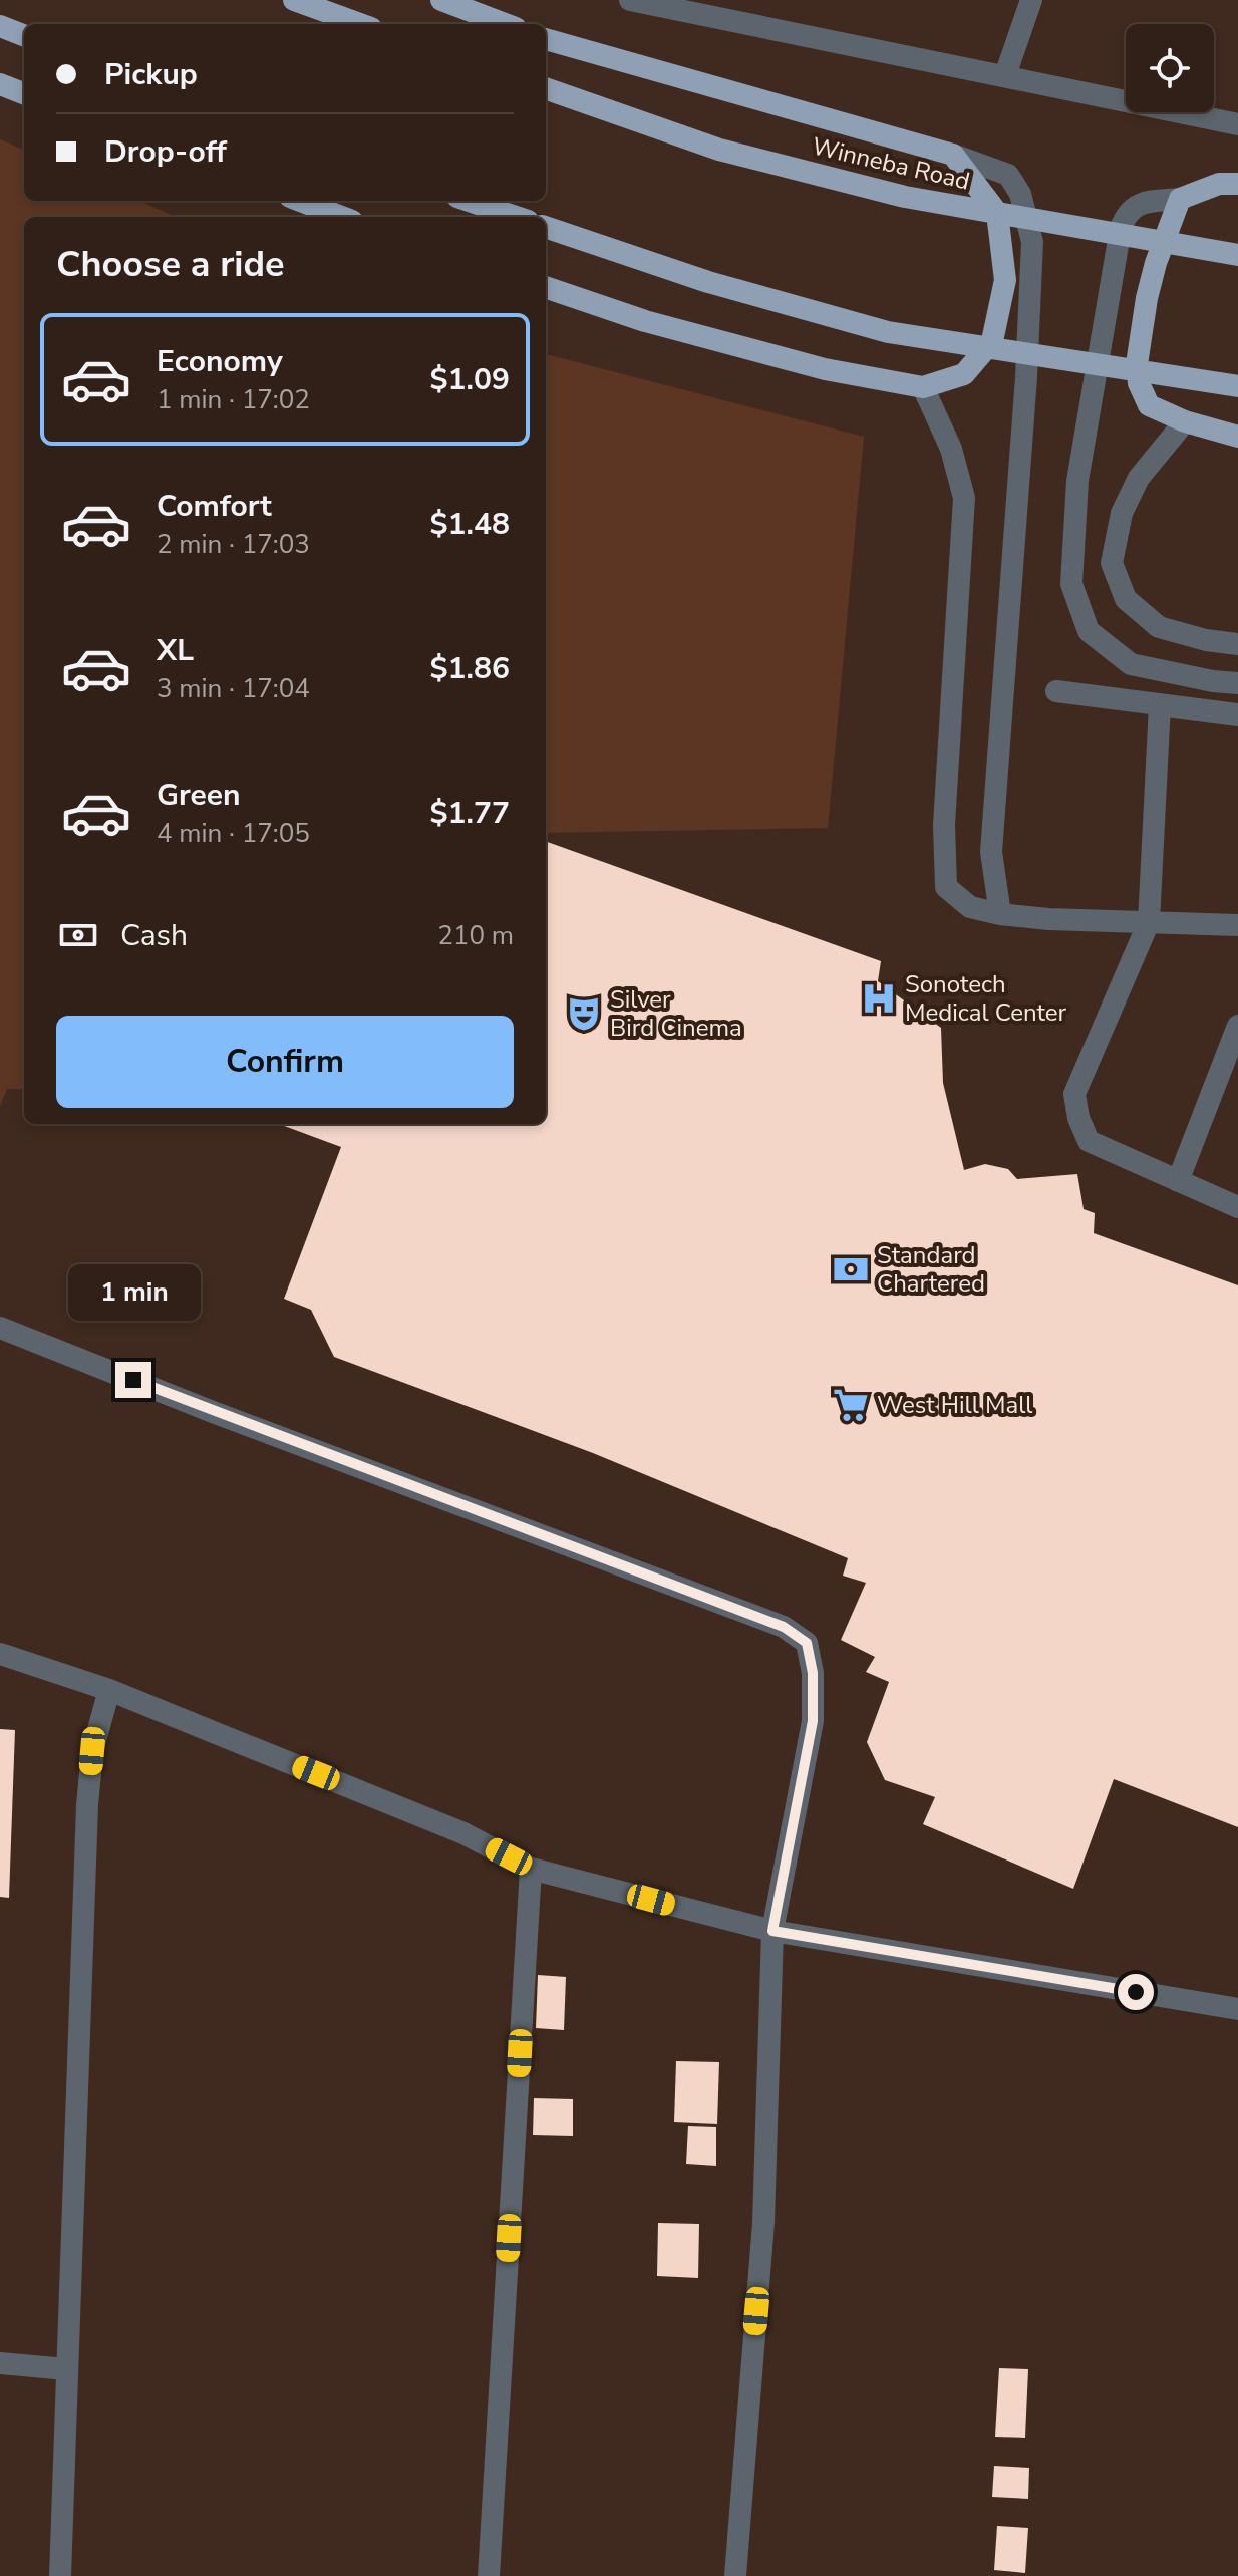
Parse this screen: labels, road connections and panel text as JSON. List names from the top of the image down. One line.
{"streets":{"highway":["Winneba Road"]},"places":{"hospital":["Sonotech Medical Center"],"theatre":["Silver Bird Cinema"],"bank":["Standard Chartered"],"supermarket":["West Hill Mall"]},"page":{"banner":["Pickup","Drop-off"],"heading":"Choose a ride","list":[{"name":"Economy","note":"1 min · 17:02","value":"$1.09"},{"name":"Comfort","note":"2 min · 17:03","value":"$1.48"},{"name":"XL","note":"3 min · 17:04","value":"$1.86"},{"name":"Green","note":"4 min · 17:05","value":"$1.77"}],"pay":["Cash","210 m"],"buttons":"Confirm","bubble":"1 min"}}
